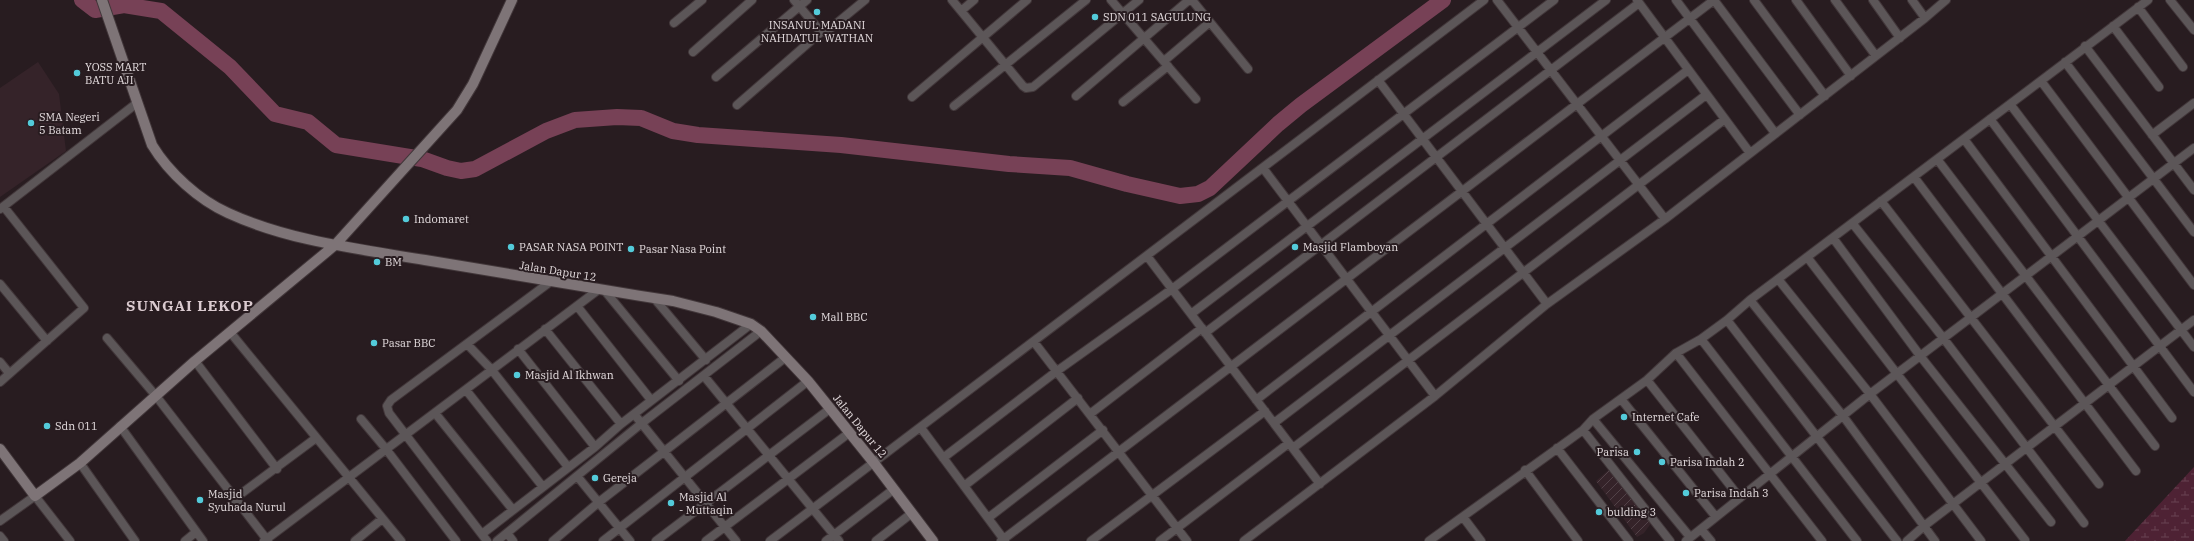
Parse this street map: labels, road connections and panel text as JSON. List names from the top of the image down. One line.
{"streets":{"street":["Jalan Dapur 12"]},"districts":["SUNGAI LEKOP"],"places":["INSANUL MADANI NAHDATUL WATHAN","SDN 011 SAGULUNG","YOSS MART BATU AJI","SMA Negeri 5 Batam","Indomaret","PASAR NASA POINT","Masjid Flamboyan","Pasar Nasa Point","BM","Mall BBC","Pasar BBC","Masjid Al Ikhwan","Internet Cafe","Sdn 011","Parisa","Parisa Indah 2","Gereja","Parisa Indah 3","Masjid Syuhada Nurul","Masjid Al - Muttaqin","bulding 3"]}
